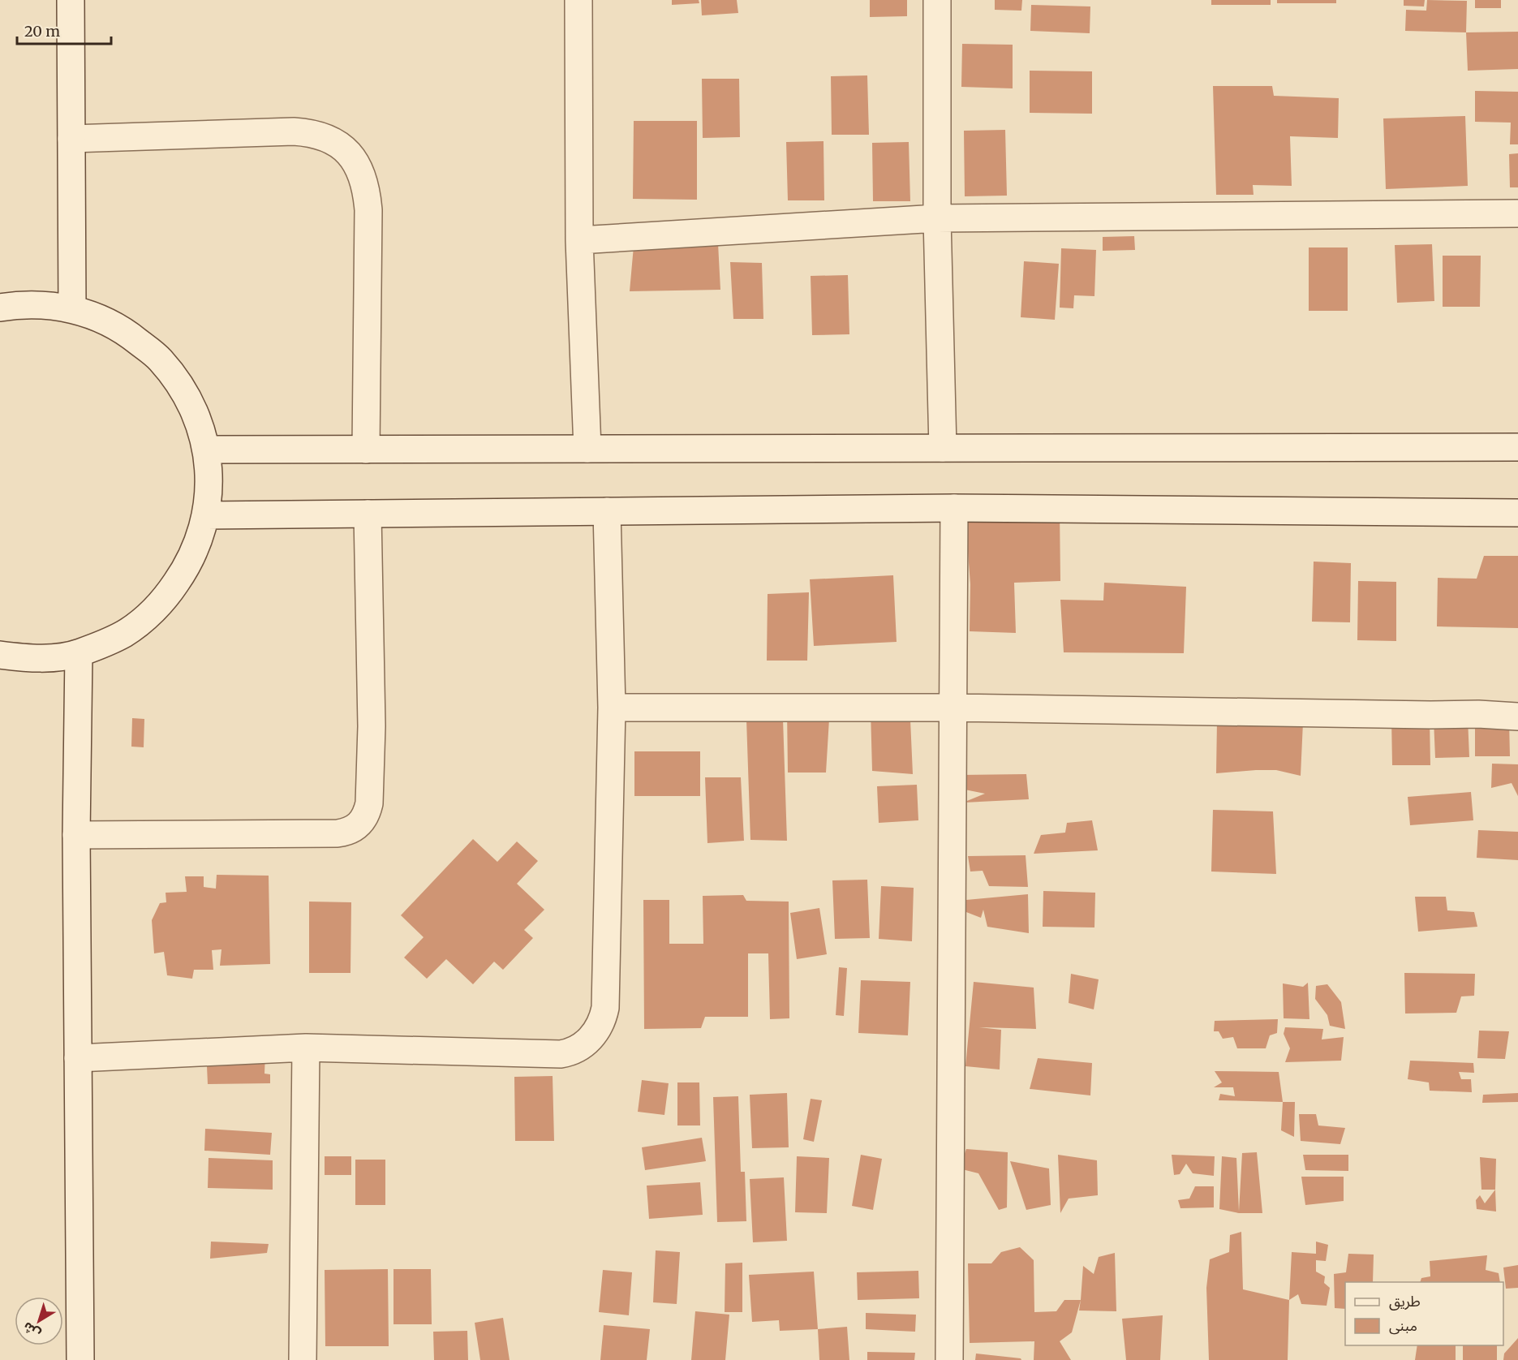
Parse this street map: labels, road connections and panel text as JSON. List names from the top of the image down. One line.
{"legend":["طريق","مبنى"],"scale_bar":"20 m","north":"bottom left"}
